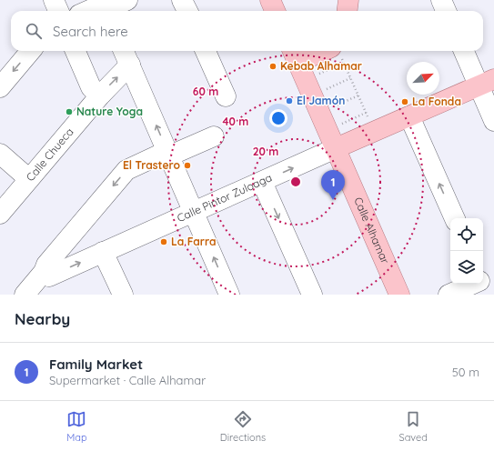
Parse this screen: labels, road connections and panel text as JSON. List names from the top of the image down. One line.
{"streets":{"main road":["Calle Pintor Zuloaga","Calle Alhamar"],"street":["Calle Chueca"]},"crossings":[["Calle Pintor Zuloaga","Calle Alhamar"]],"places":["Kebab Alhamar","El Jamón","La Fonda","Nature Yoga","El Trastero","La Farra"],"north":"top right","page":{"search":"Search here","pins":"1","heading":"Nearby","list":[{"mark":"1","name":"Family Market","note":"Supermarket · Calle Alhamar","value":"50 m"}],"nav":["Map","Directions","Saved"]},"rings":["60 m","40 m","20 m"]}
